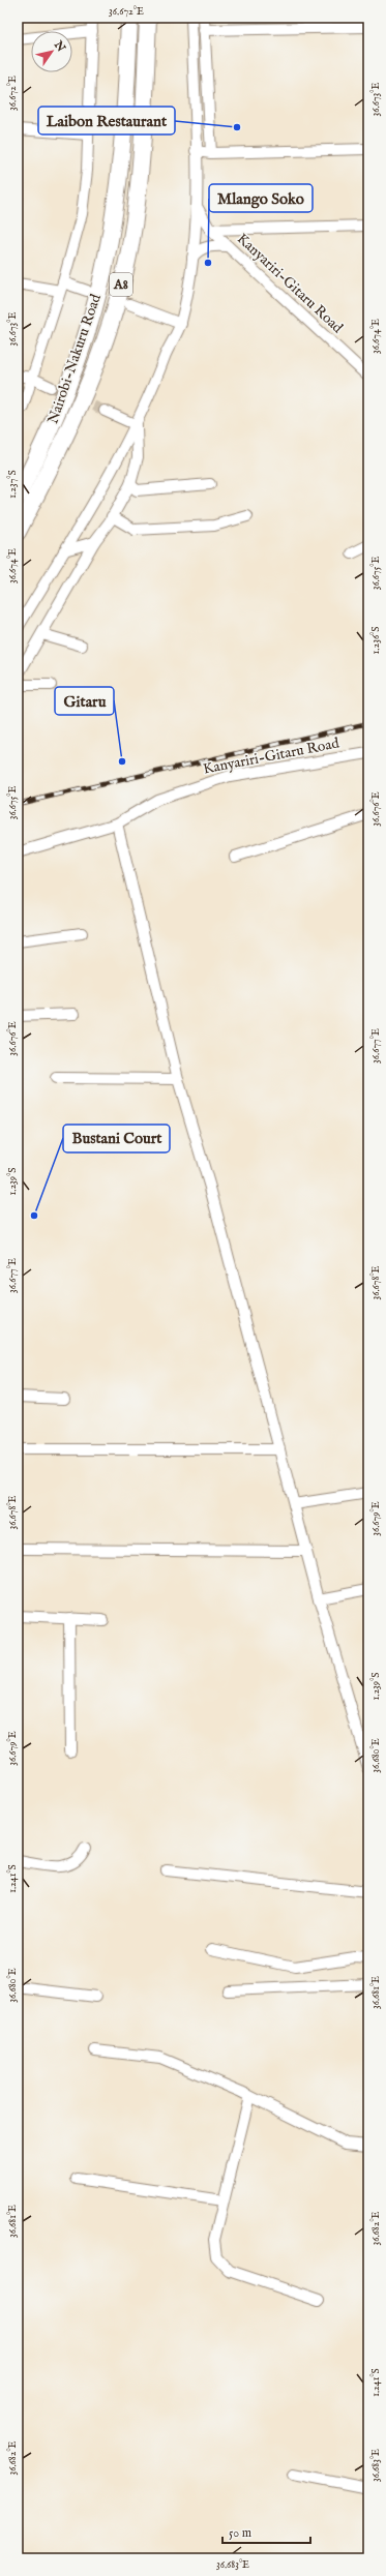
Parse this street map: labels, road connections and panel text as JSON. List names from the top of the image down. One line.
{"streets":{"highway":["A8","Nairobi-Nakuru Road"],"street":["Kanyariri-Gitaru Road"]},"places":["Laibon Restaurant","Mlango Soko","Gitaru","Bustani Court"],"scale_bar":"50 m","north":"top right","coordinates":["36.672°E","36.673°E","36.674°E","1.237°S","36.675°E","1.236°S","36.676°E","36.677°E","1.239°S","36.678°E","36.679°E","36.680°E","1.241°S","36.681°E","36.682°E","36.683°E"]}
